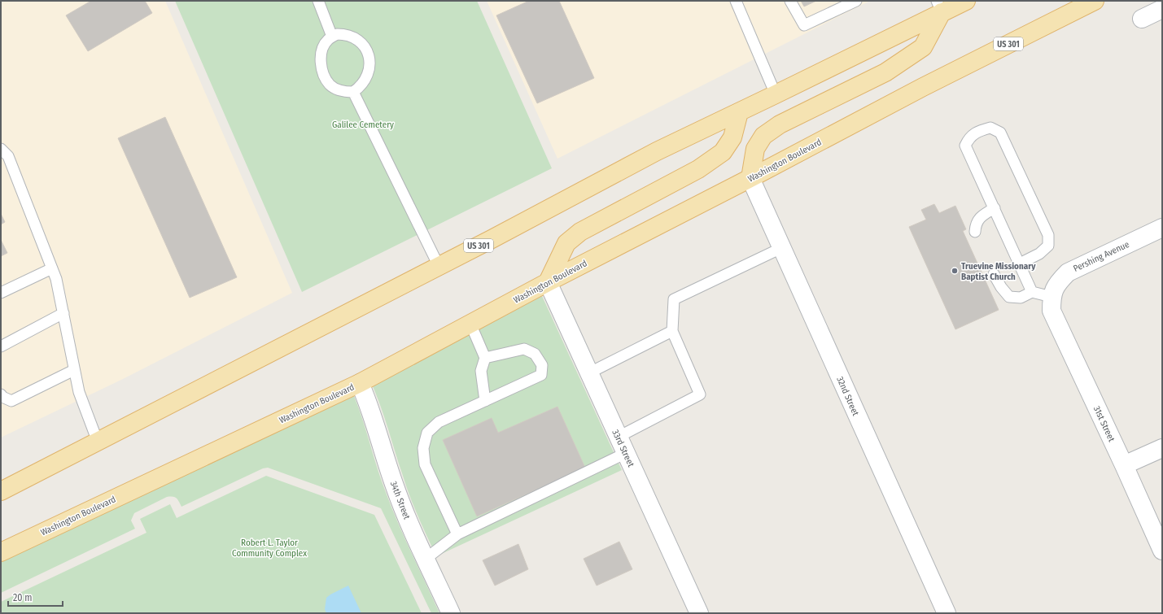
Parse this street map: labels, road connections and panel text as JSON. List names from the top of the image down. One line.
{"streets":{"main road":["US 301","Washington Boulevard"],"street":["Pershing Avenue","32nd Street","31st Street","33rd Street","34th Street"]},"crossings":[["Washington Boulevard","32nd Street"],["Washington Boulevard","33rd Street"],["Washington Boulevard","34th Street"],["Pershing Avenue","31st Street"]],"parks":["Galilee Cemetery","Robert L. Taylor Community Complex"],"places":["Truevine Missionary Baptist Church"],"scale_bar":"20 m"}
